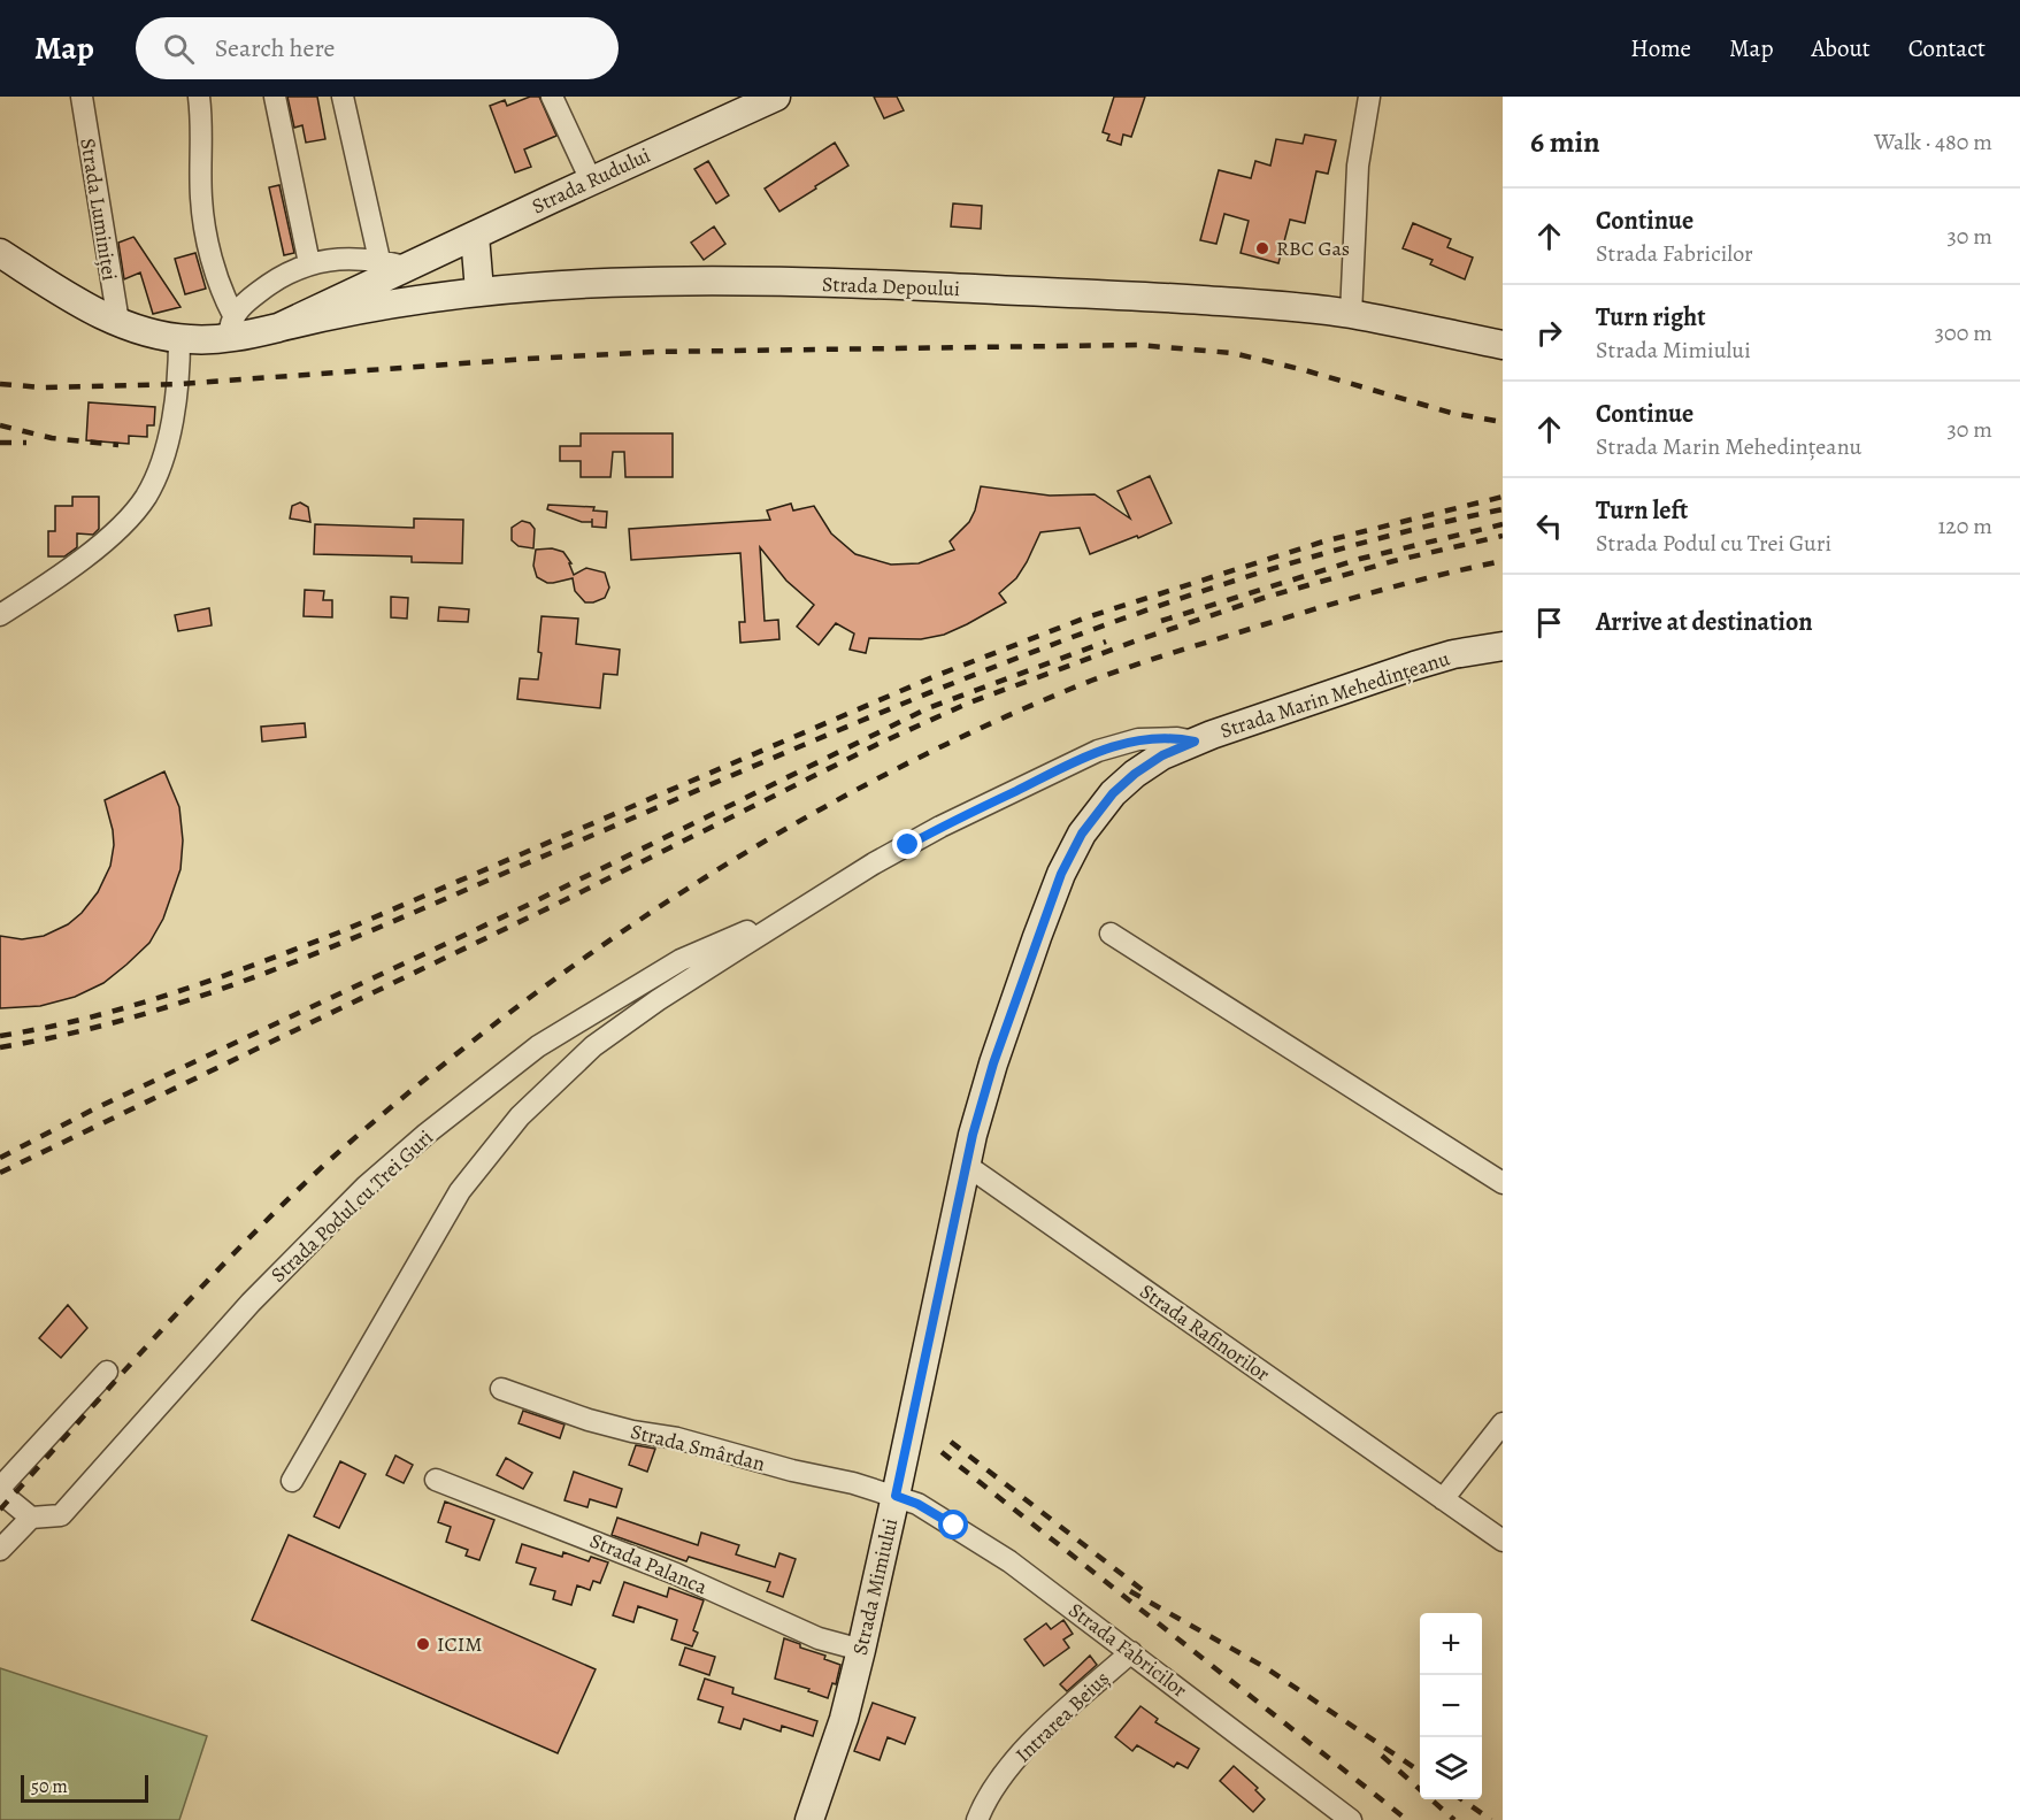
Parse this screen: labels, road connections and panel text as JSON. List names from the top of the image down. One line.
{"streets":{"main road":["Strada Rudului","Strada Depoului","Strada Marin Mehedințeanu","Strada Mimiului"],"street":["Strada Luminiței","Strada Podul cu Trei Guri","Strada Rafinorilor","Strada Smârdan","Strada Palanca","Strada Fabricilor","Intrarea Beiuș"]},"crossings":[["Strada Rudului","Strada Luminiței"],["Strada Rudului","Strada Depoului"],["Strada Marin Mehedințeanu","Strada Podul cu Trei Guri"],["Strada Marin Mehedințeanu","Strada Mimiului"],["Strada Rafinorilor","Strada Mimiului"],["Strada Smârdan","Strada Mimiului"],["Strada Smârdan","Strada Fabricilor"],["Strada Palanca","Strada Mimiului"],["Strada Mimiului","Strada Fabricilor"],["Strada Fabricilor","Intrarea Beiuș"]],"places":["RBC Gas","ICIM"],"scale_bar":"50 m","page":{"header":"Map","search":"Search here","nav":["Home","Map","About","Contact"],"heading":["6 min","Walk · 480 m"],"list":[["Continue","Strada Fabricilor","30 m"],["Turn right","Strada Mimiului","300 m"],["Continue","Strada Marin Mehedințeanu","30 m"],["Turn left","Strada Podul cu Trei Guri","120 m"],"Arrive at destination"],"map_buttons":["+","−"],"scale":"50 m"}}
